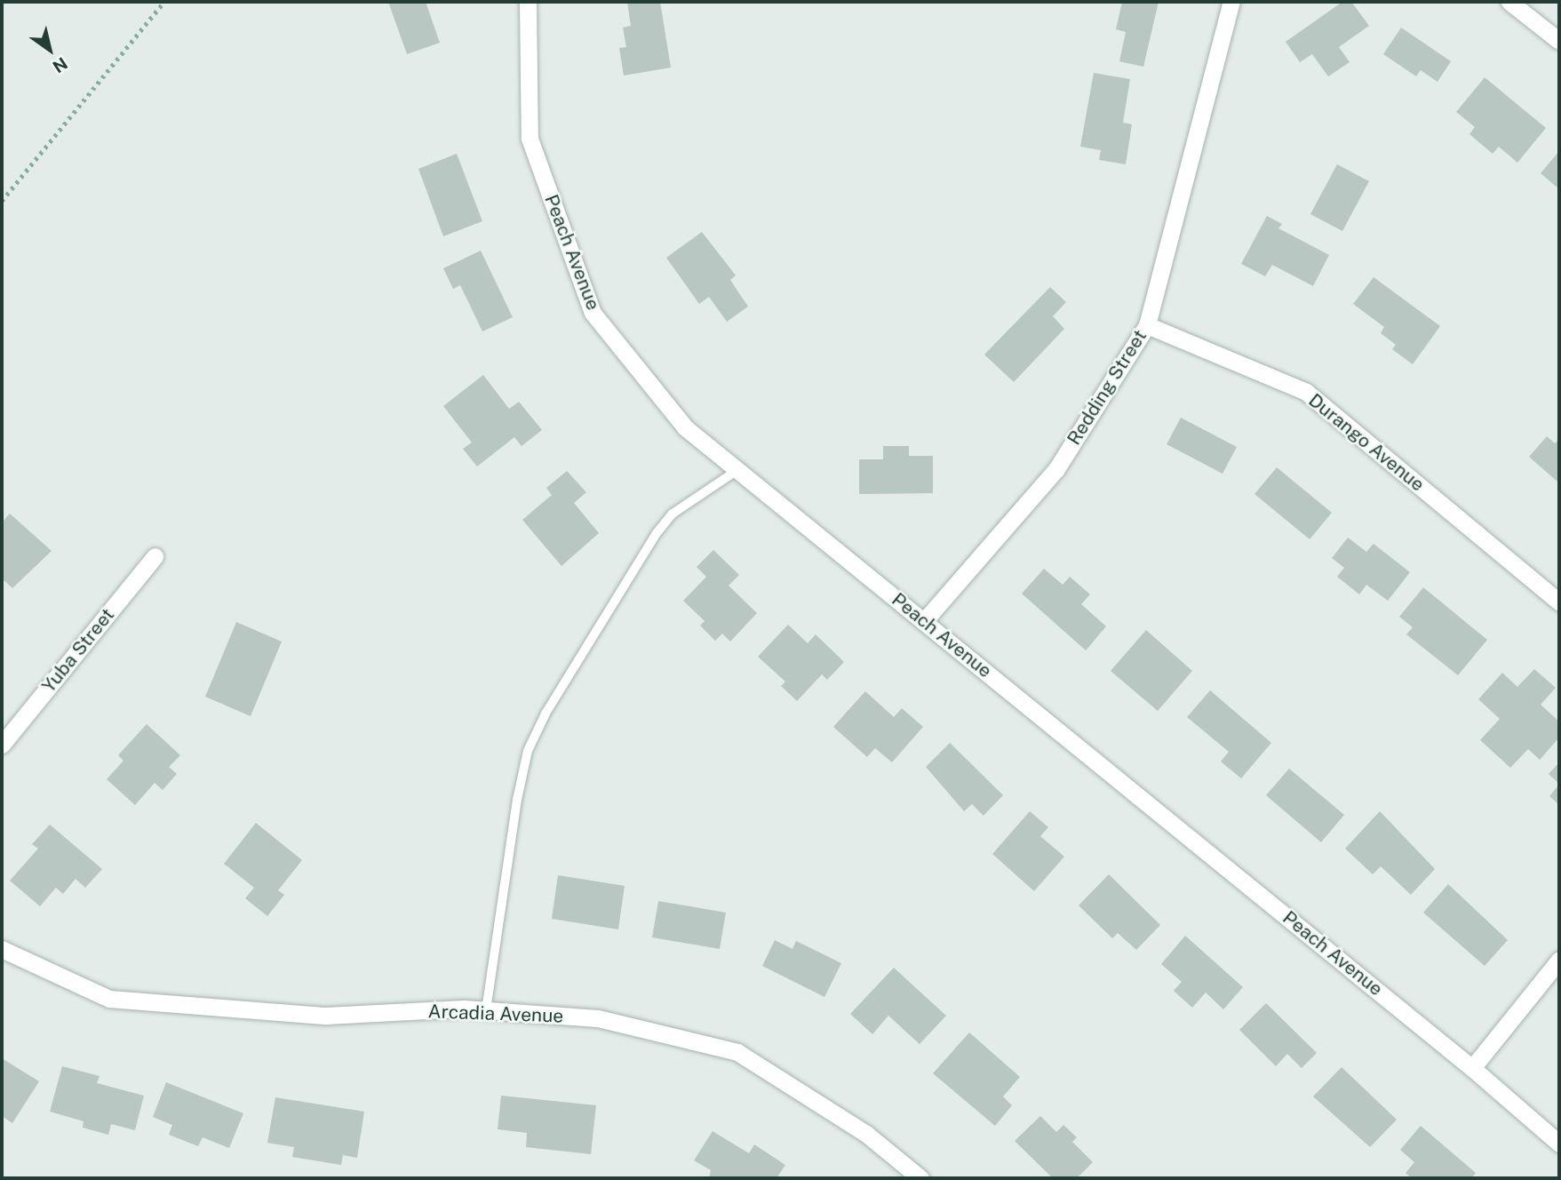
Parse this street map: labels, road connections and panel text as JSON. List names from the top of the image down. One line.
{"streets":{"street":["Peach Avenue","Redding Street","Durango Avenue","Yuba Street","Arcadia Avenue"]},"crossings":[["Peach Avenue","Redding Street"],["Redding Street","Durango Avenue"]],"north":"bottom right"}
